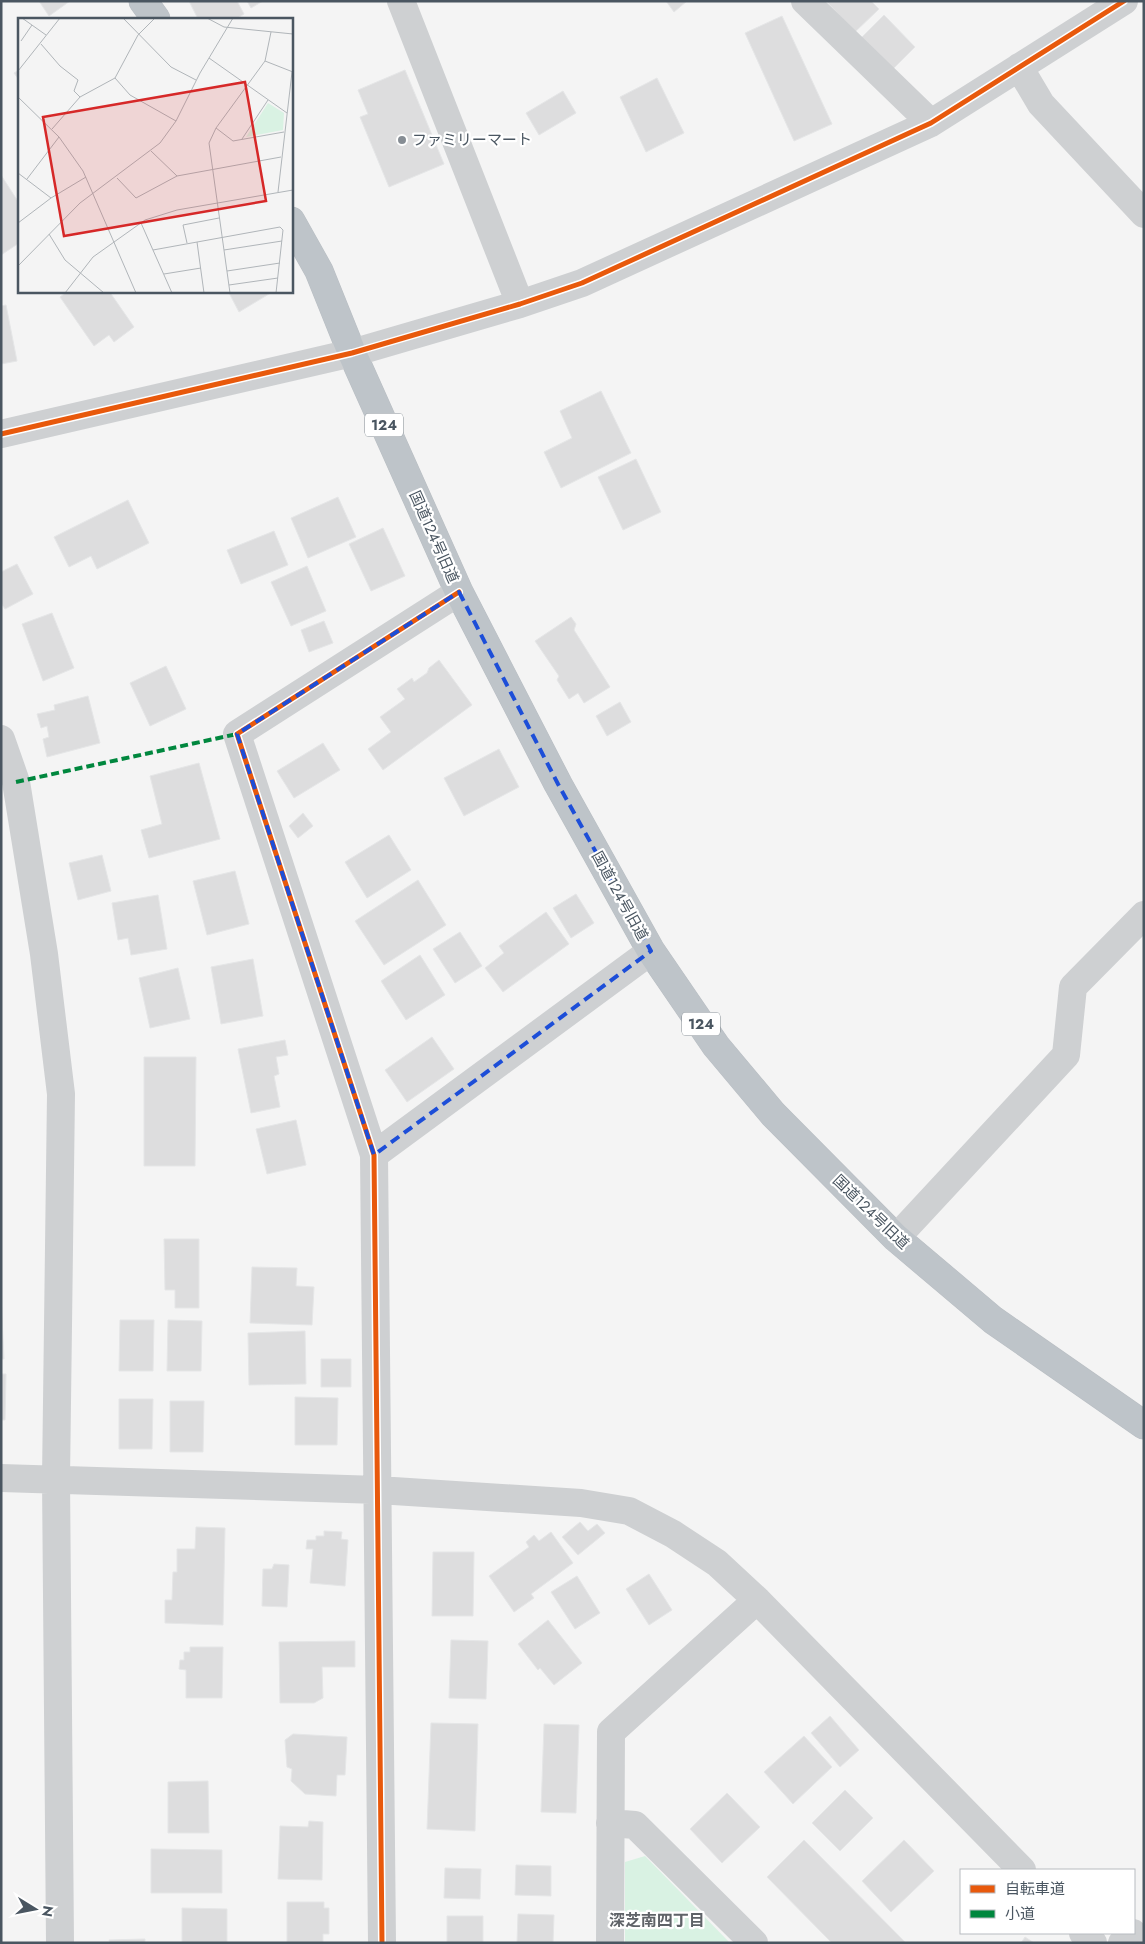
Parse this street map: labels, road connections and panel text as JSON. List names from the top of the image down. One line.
{"streets":{"highway":["124","国道124号旧道"]},"districts":["深芝南四丁目"],"places":["ファミリーマート"],"legend":["自転車道","小道"],"north":"right"}
